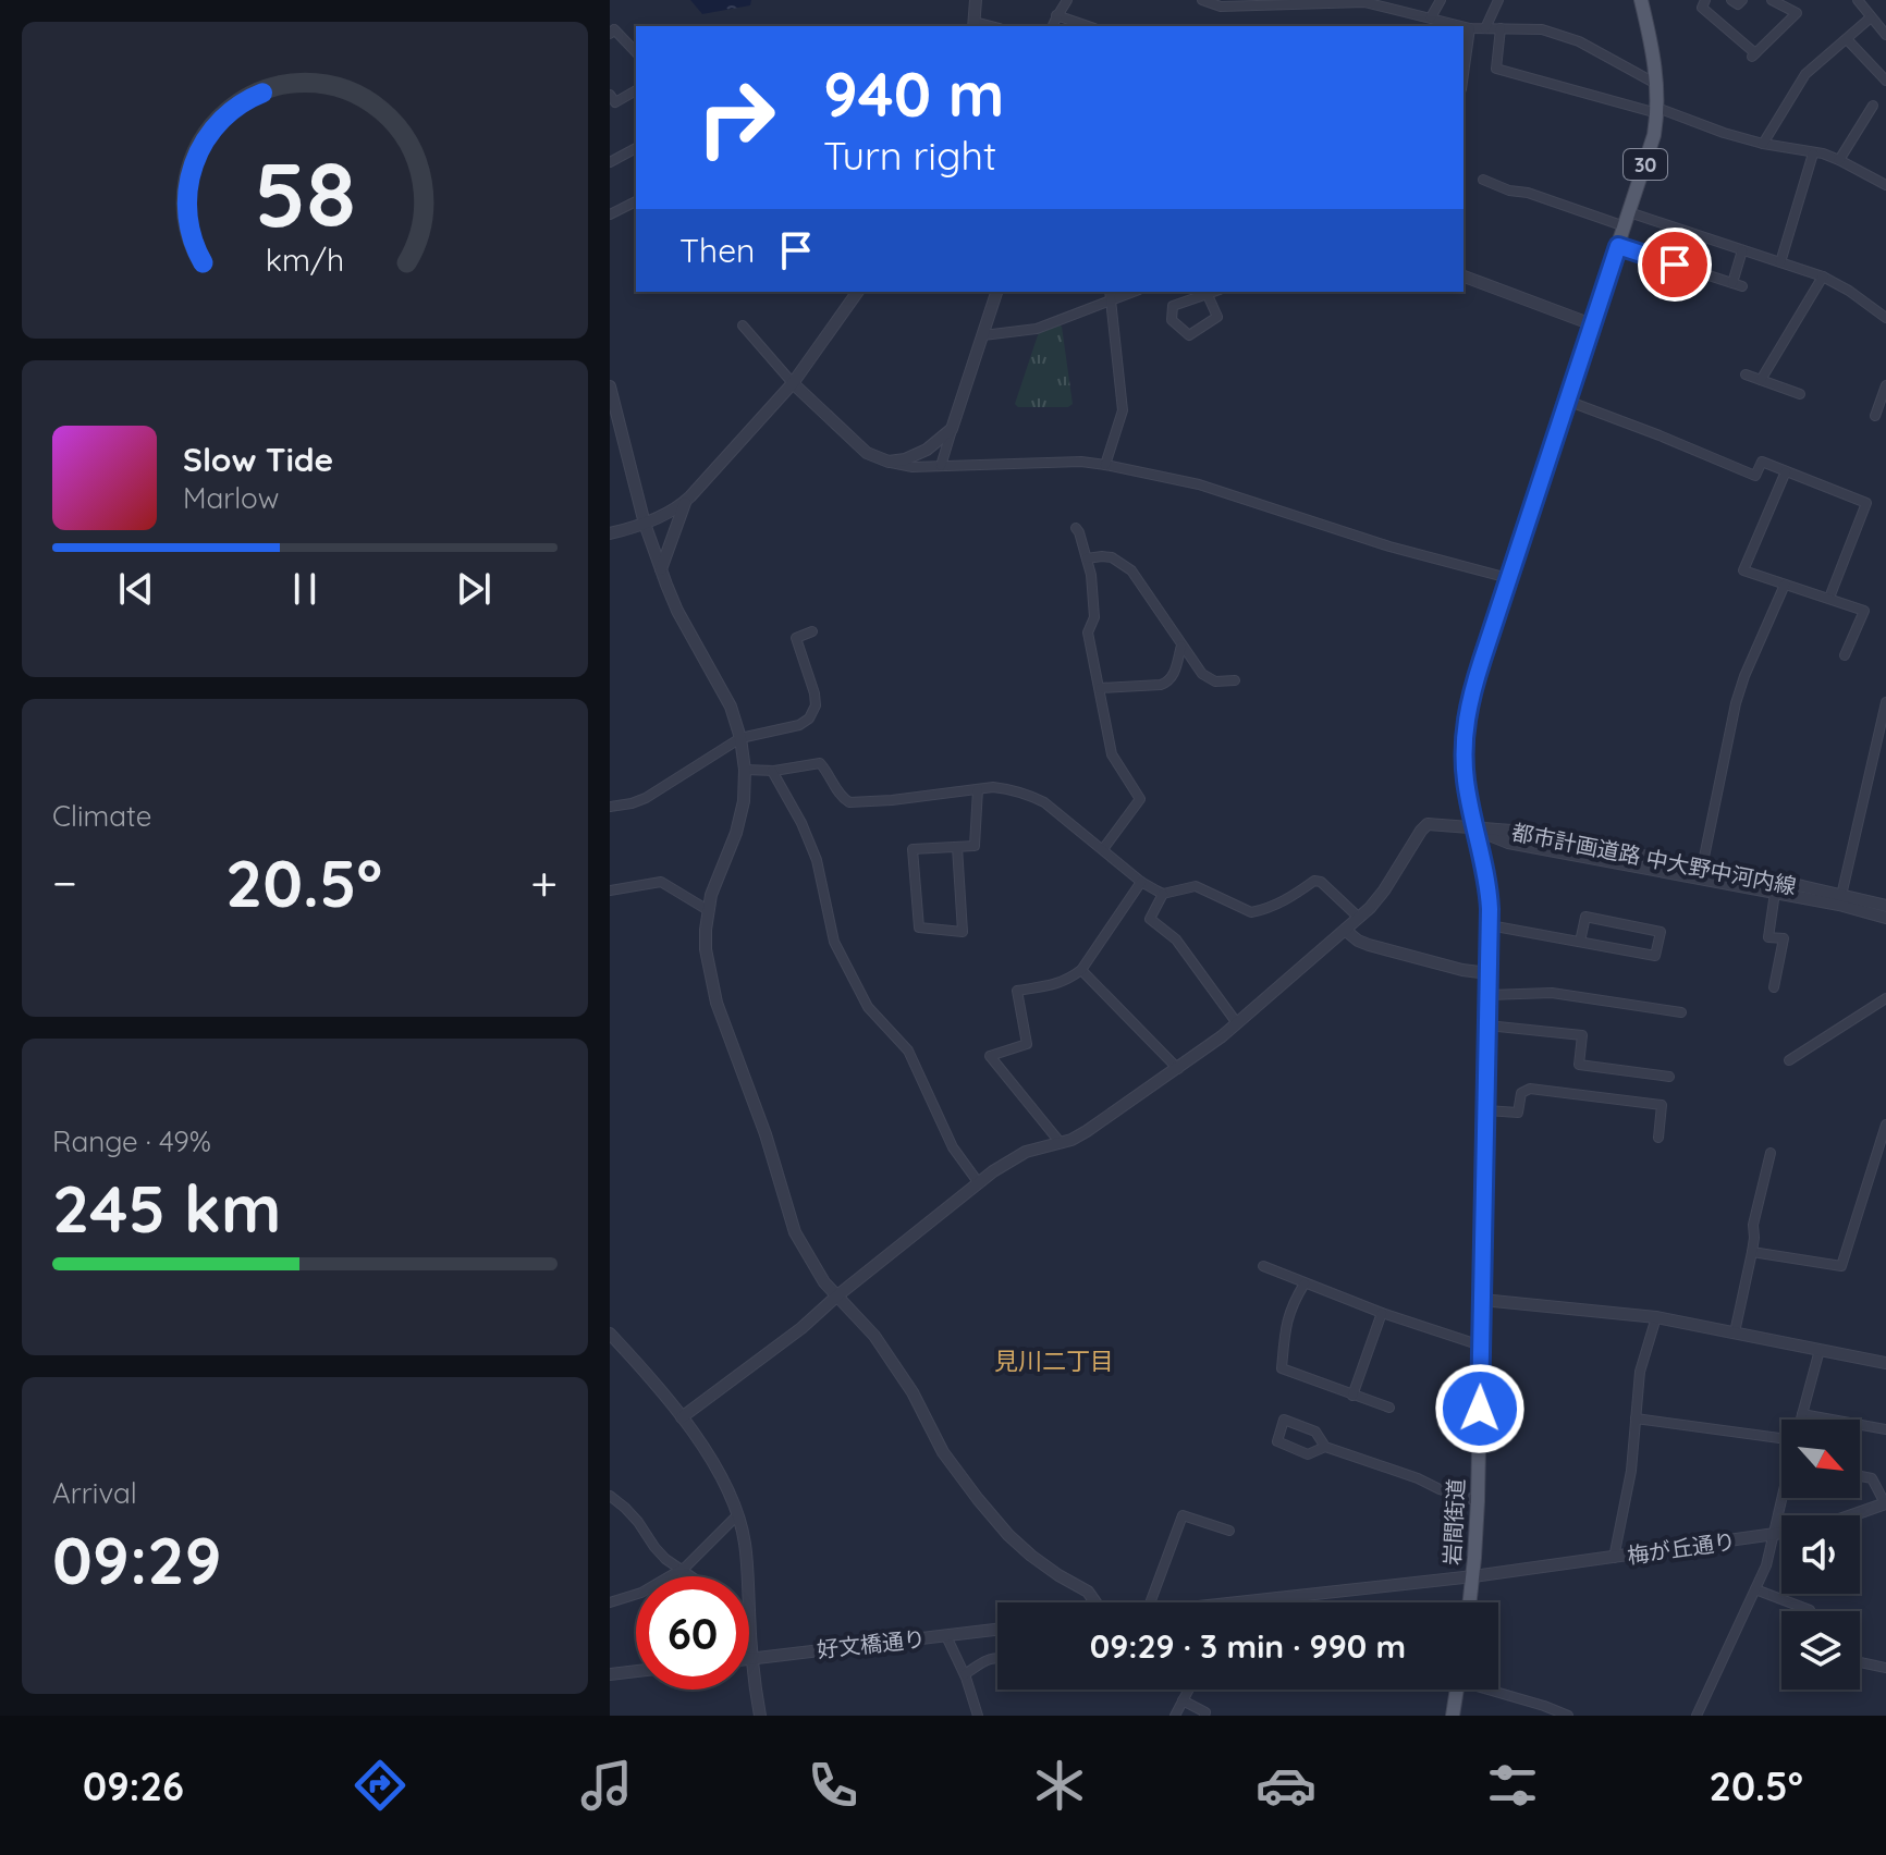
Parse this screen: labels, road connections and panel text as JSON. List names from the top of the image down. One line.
{"streets":{"main road":["30","岩間街道"],"street":["都市計画道路 中大野中河内線","梅が丘通り","好文橋通り"]},"crossings":[["都市計画道路 中大野中河内線","岩間街道"],["岩間街道","梅が丘通り"]],"districts":["見川二丁目"],"north":"bottom right","page":{"turn":["940 m","Turn right"],"then":"Then","song":["Slow Tide","Marlow"],"tile":["Climate",["Range · 49%","245 km"],["Arrival","09:29"]],"heat":["−","20.5°","+"],"limit":"60","trip":"09:29 · 3 min · 990 m","tabs":["09:26","20.5°"],"gauge":["58","km/h"]}}
